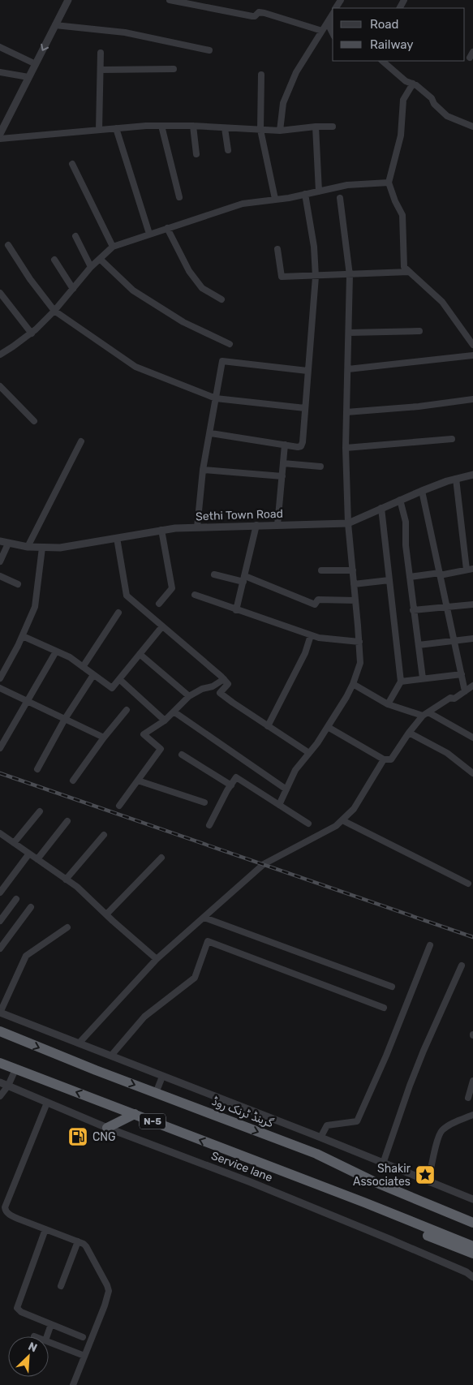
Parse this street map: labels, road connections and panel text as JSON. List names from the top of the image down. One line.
{"streets":{"highway":["گرینڈ ٹرنک روڈ","N-5"],"street":["Sethi Town Road","Service lane"]},"places":{"fuel station":["CNG"],"place":["Shakir Associates"]},"legend":["Road","Railway"],"north":"top right"}
